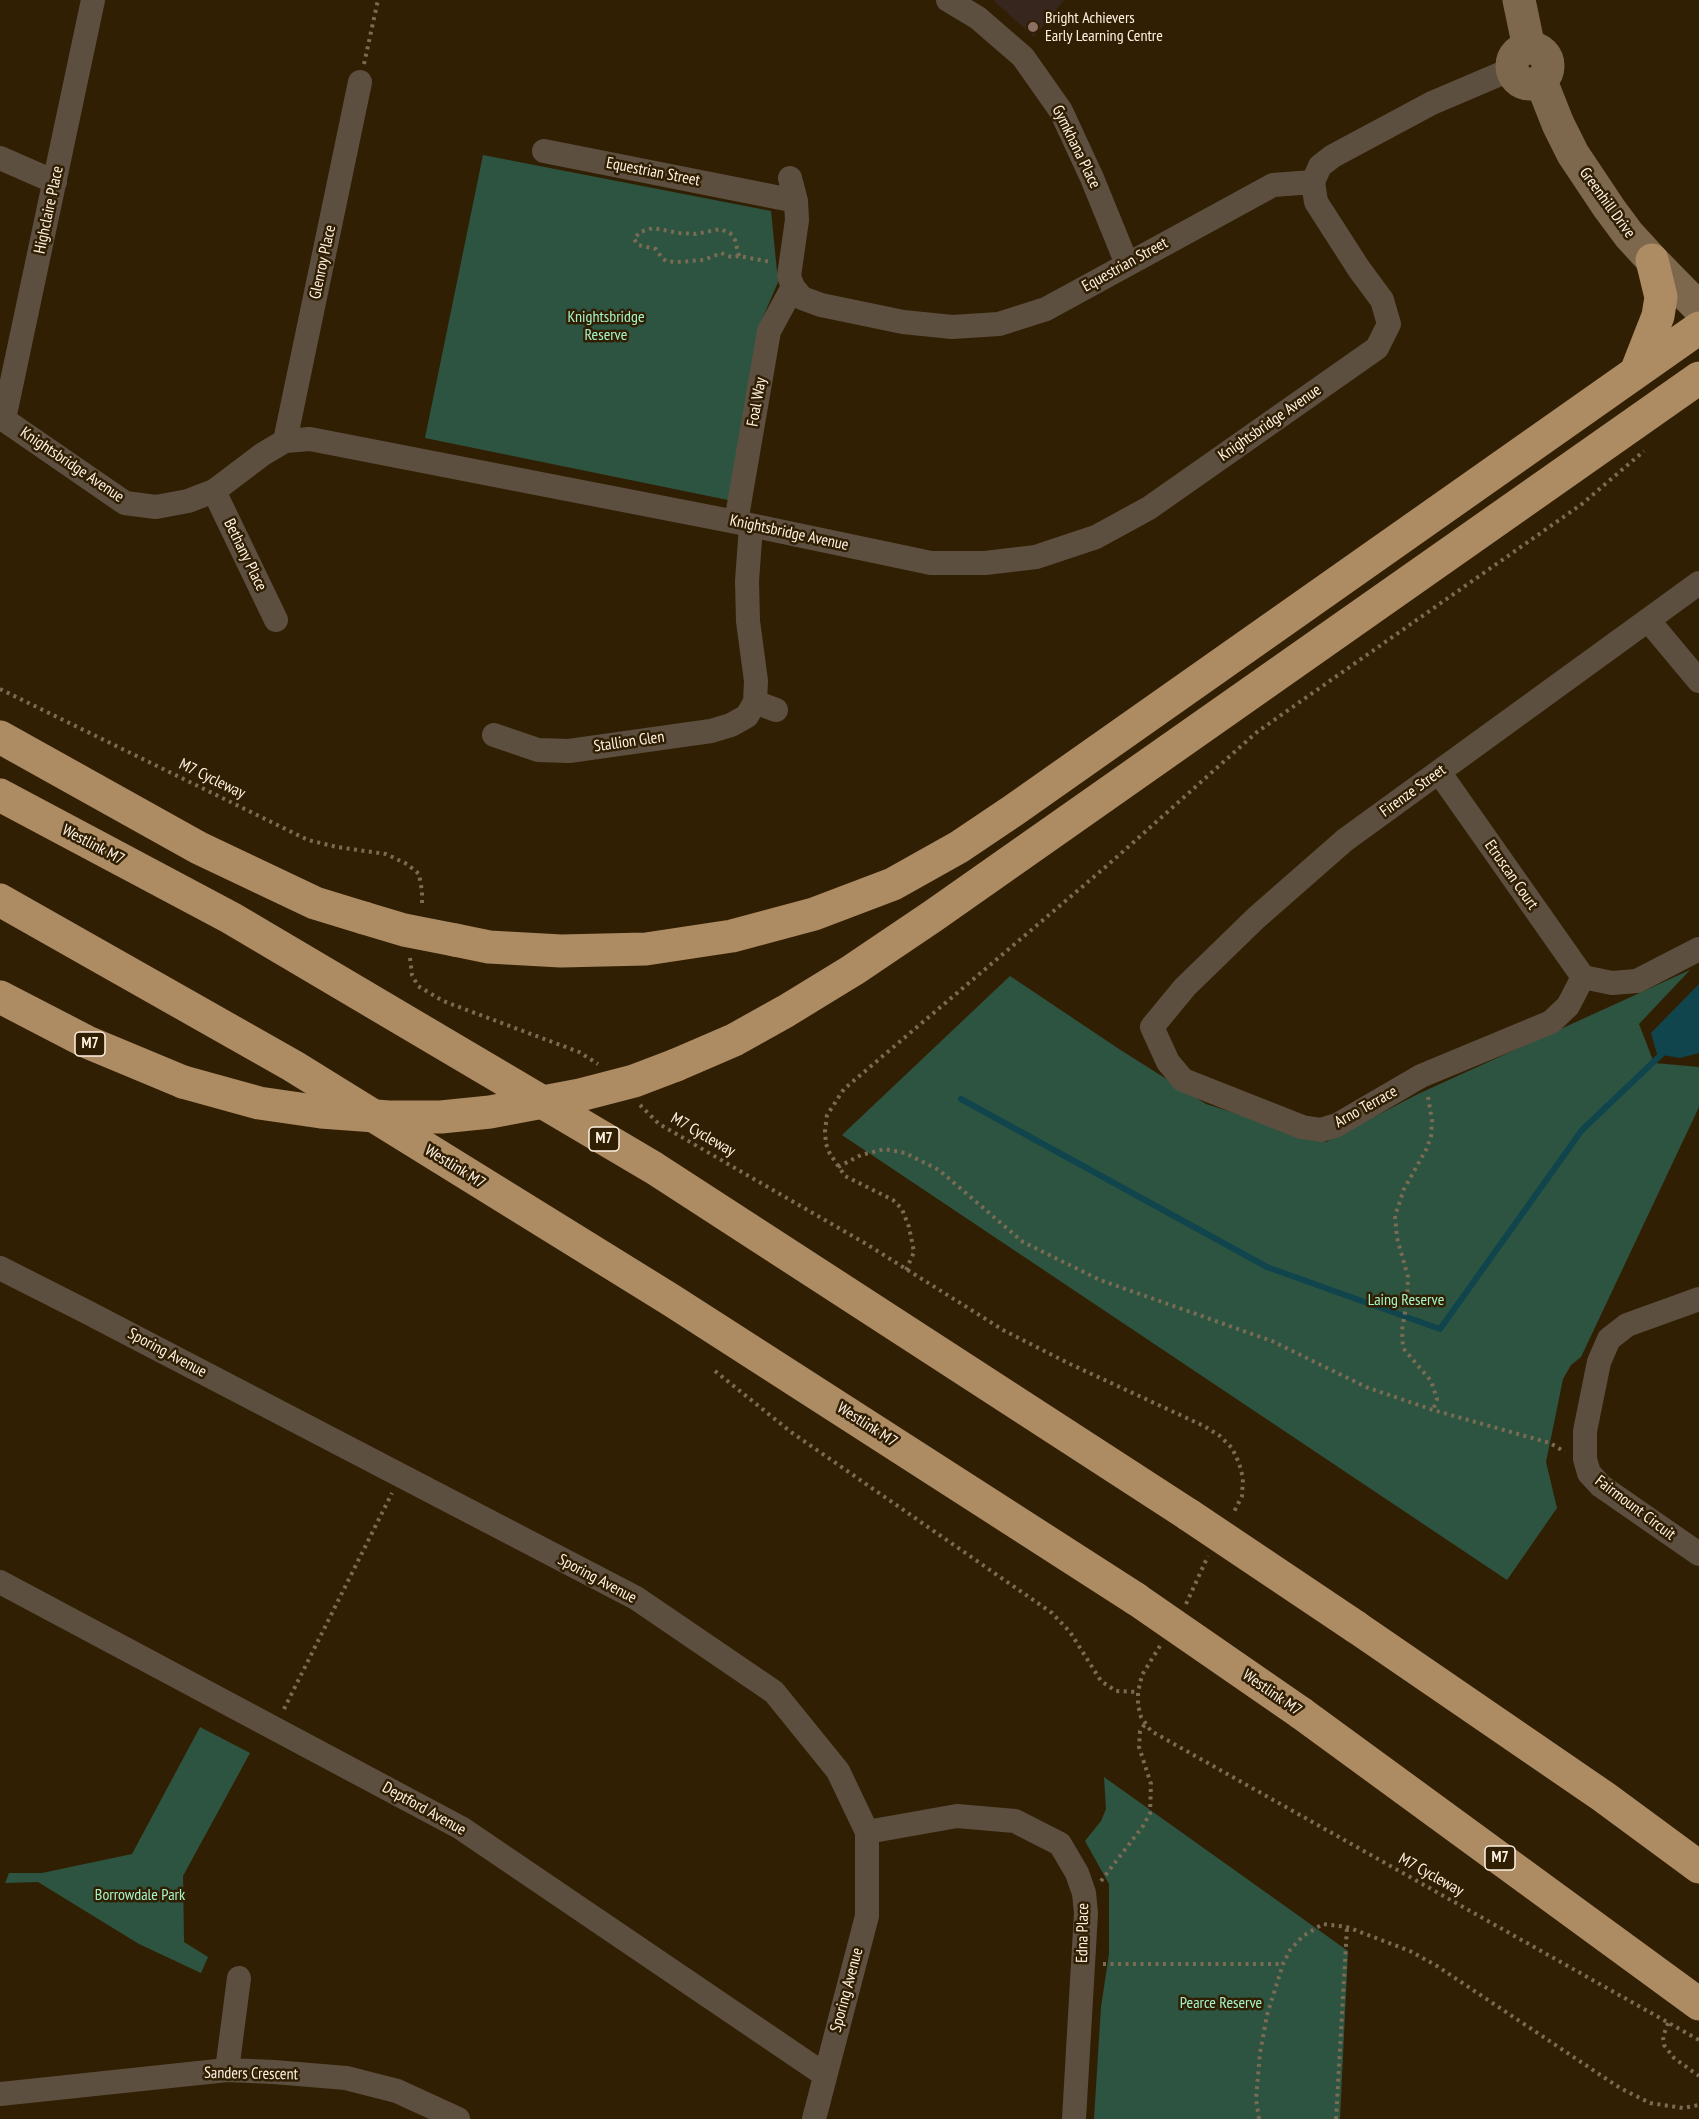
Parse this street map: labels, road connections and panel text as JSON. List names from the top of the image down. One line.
{"streets":{"highway":["Westlink M7","M7"],"street":["Gymkhana Place","Equestrian Street","Greenhill Drive","Highclaire Place","Glenroy Place","Foal Way","Knightsbridge Avenue","Bethany Place","Stallion Glen","Firenze Street","Etruscan Court","Arno Terrace","Sporing Avenue","Fairmount Circuit","Deptford Avenue","Edna Place","Sanders Crescent"],"path":["M7 Cycleway"]},"crossings":[["Gymkhana Place","Equestrian Street"],["Equestrian Street","Foal Way"],["Equestrian Street","Knightsbridge Avenue"],["Highclaire Place","Knightsbridge Avenue"],["Glenroy Place","Knightsbridge Avenue"],["Foal Way","Knightsbridge Avenue"],["Foal Way","Stallion Glen"],["Knightsbridge Avenue","Bethany Place"],["Knightsbridge Avenue","Stallion Glen"],["Firenze Street","Etruscan Court"],["Firenze Street","Arno Terrace"],["Etruscan Court","Arno Terrace"],["Sporing Avenue","Deptford Avenue"],["Sporing Avenue","Edna Place"]],"parks":["Knightsbridge Reserve","Laing Reserve","Borrowdale Park","Pearce Reserve"],"places":["Bright Achievers Early Learning Centre"]}
